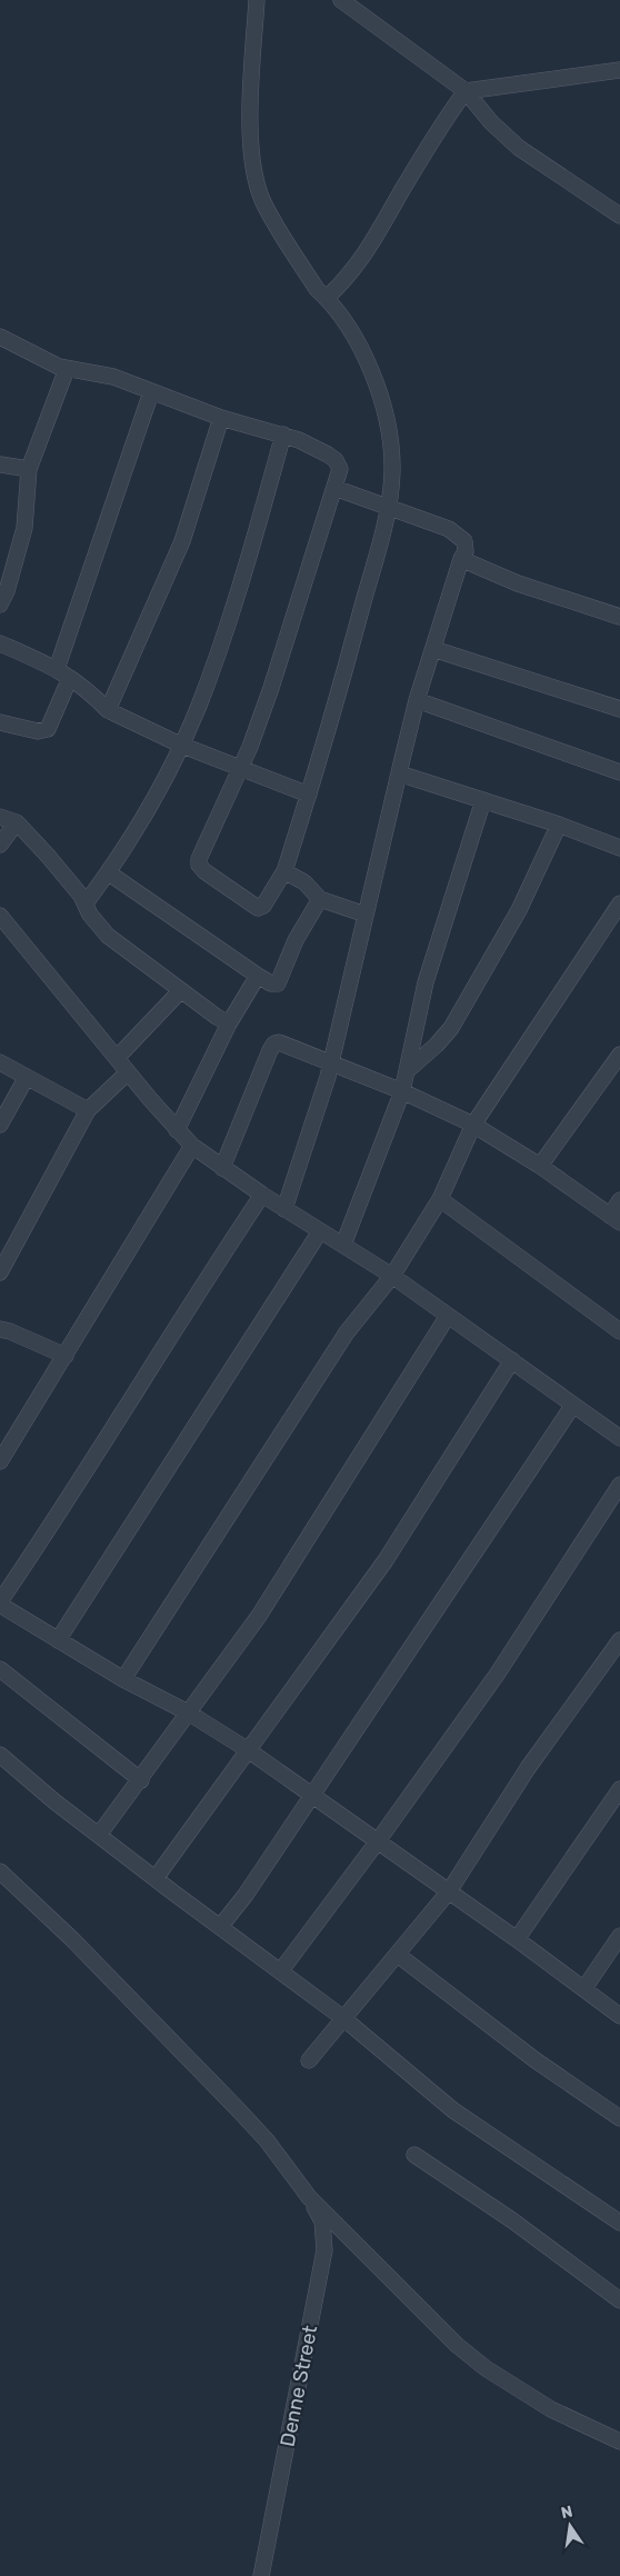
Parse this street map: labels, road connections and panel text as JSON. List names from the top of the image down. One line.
{"streets":{"street":["Denne Street"]},"north":"top"}
